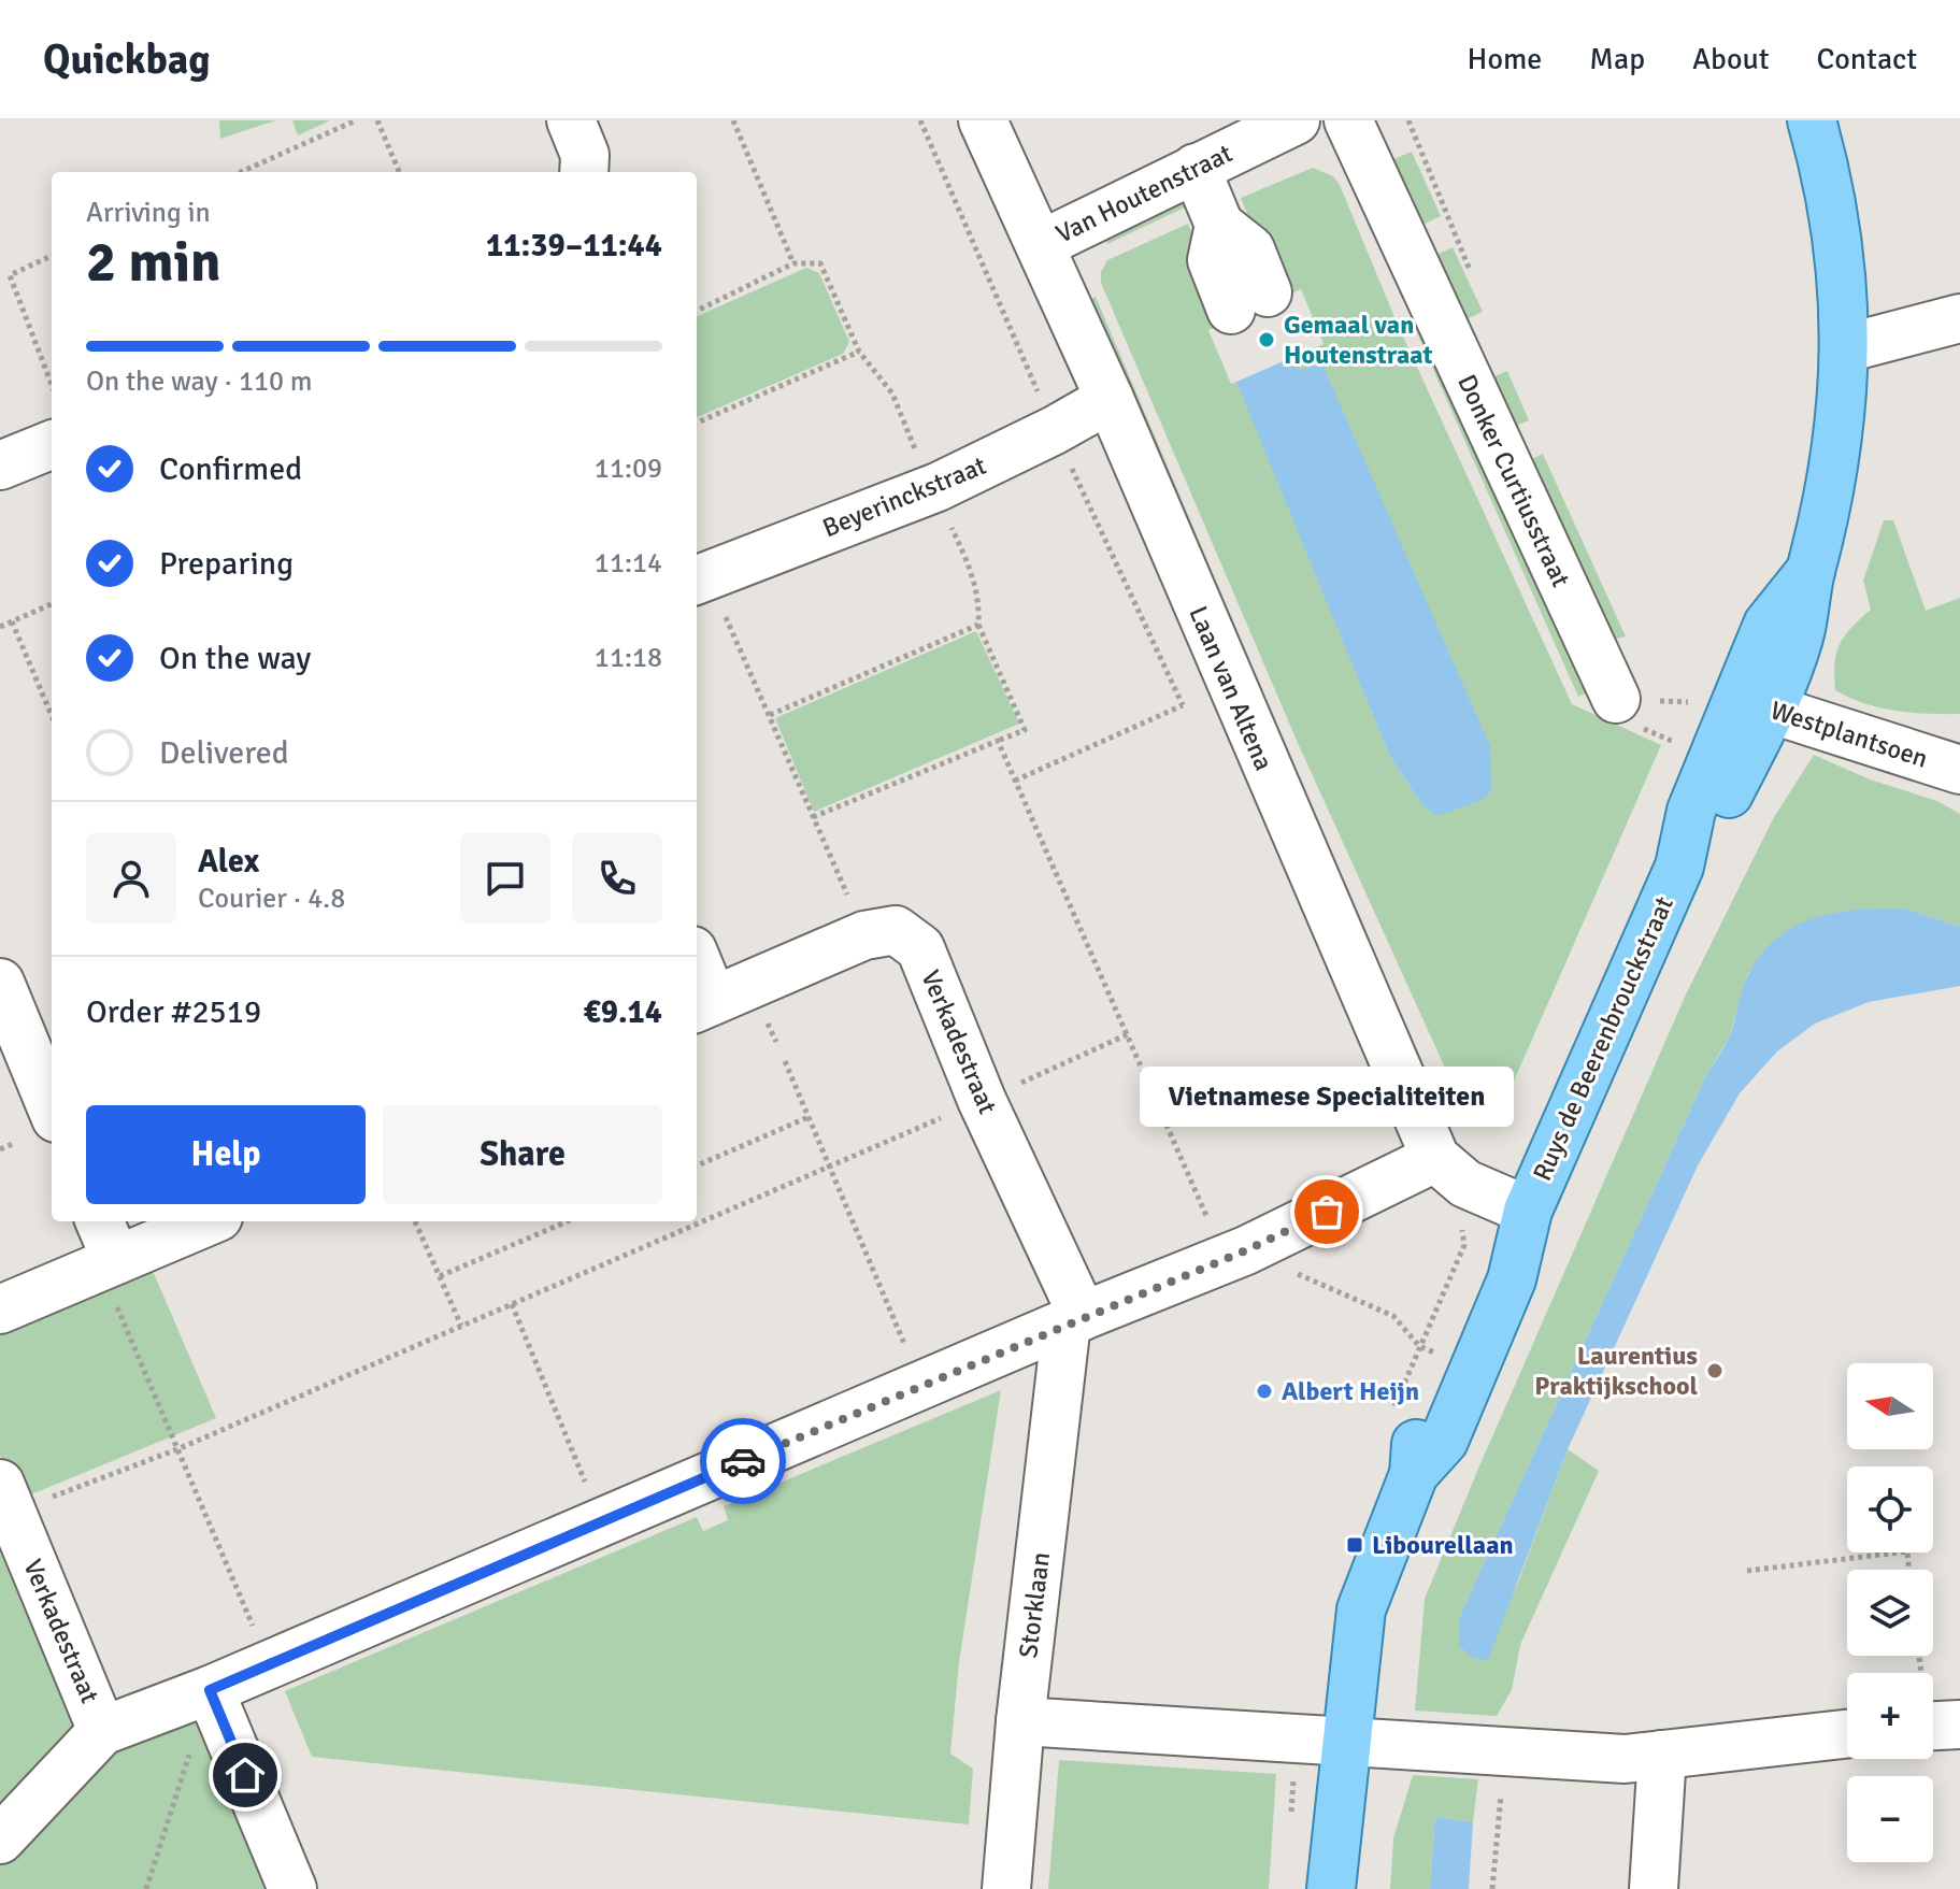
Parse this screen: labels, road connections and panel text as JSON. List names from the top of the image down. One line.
{"streets":{"main road":["Ruys de Beerenbrouckstraat"],"street":["Van Houtenstraat","Donker Curtiusstraat","Beyerinckstraat","Laan van Altena","Westplantsoen","Verkadestraat","Storklaan"]},"crossings":[["Van Houtenstraat","Laan van Altena"],["Beyerinckstraat","Laan van Altena"],["Laan van Altena","Ruys de Beerenbrouckstraat"],["Westplantsoen","Ruys de Beerenbrouckstraat"],["Verkadestraat","Storklaan"]],"places":{"other":["Gemaal van Houtenstraat","Vietnamese Specialiteiten","Laurentius Praktijkschool","Albert Heijn"],"transit":["Libourellaan"]},"north":"left","page":{"header":"Quickbag","nav":["Home","Map","About","Contact"],"heading":["2 min","Arriving in","11:39–11:44"],"panel":["Alex","Courier · 4.8","Order #2519","€9.14"],"bar":"On the way · 110 m","list":[["Confirmed","11:09"],["Preparing","11:14"],["On the way","11:18"],"Delivered"],"bubble":"Vietnamese Specialiteiten","buttons":["Help","Share"],"map_buttons":["+","−"]}}
